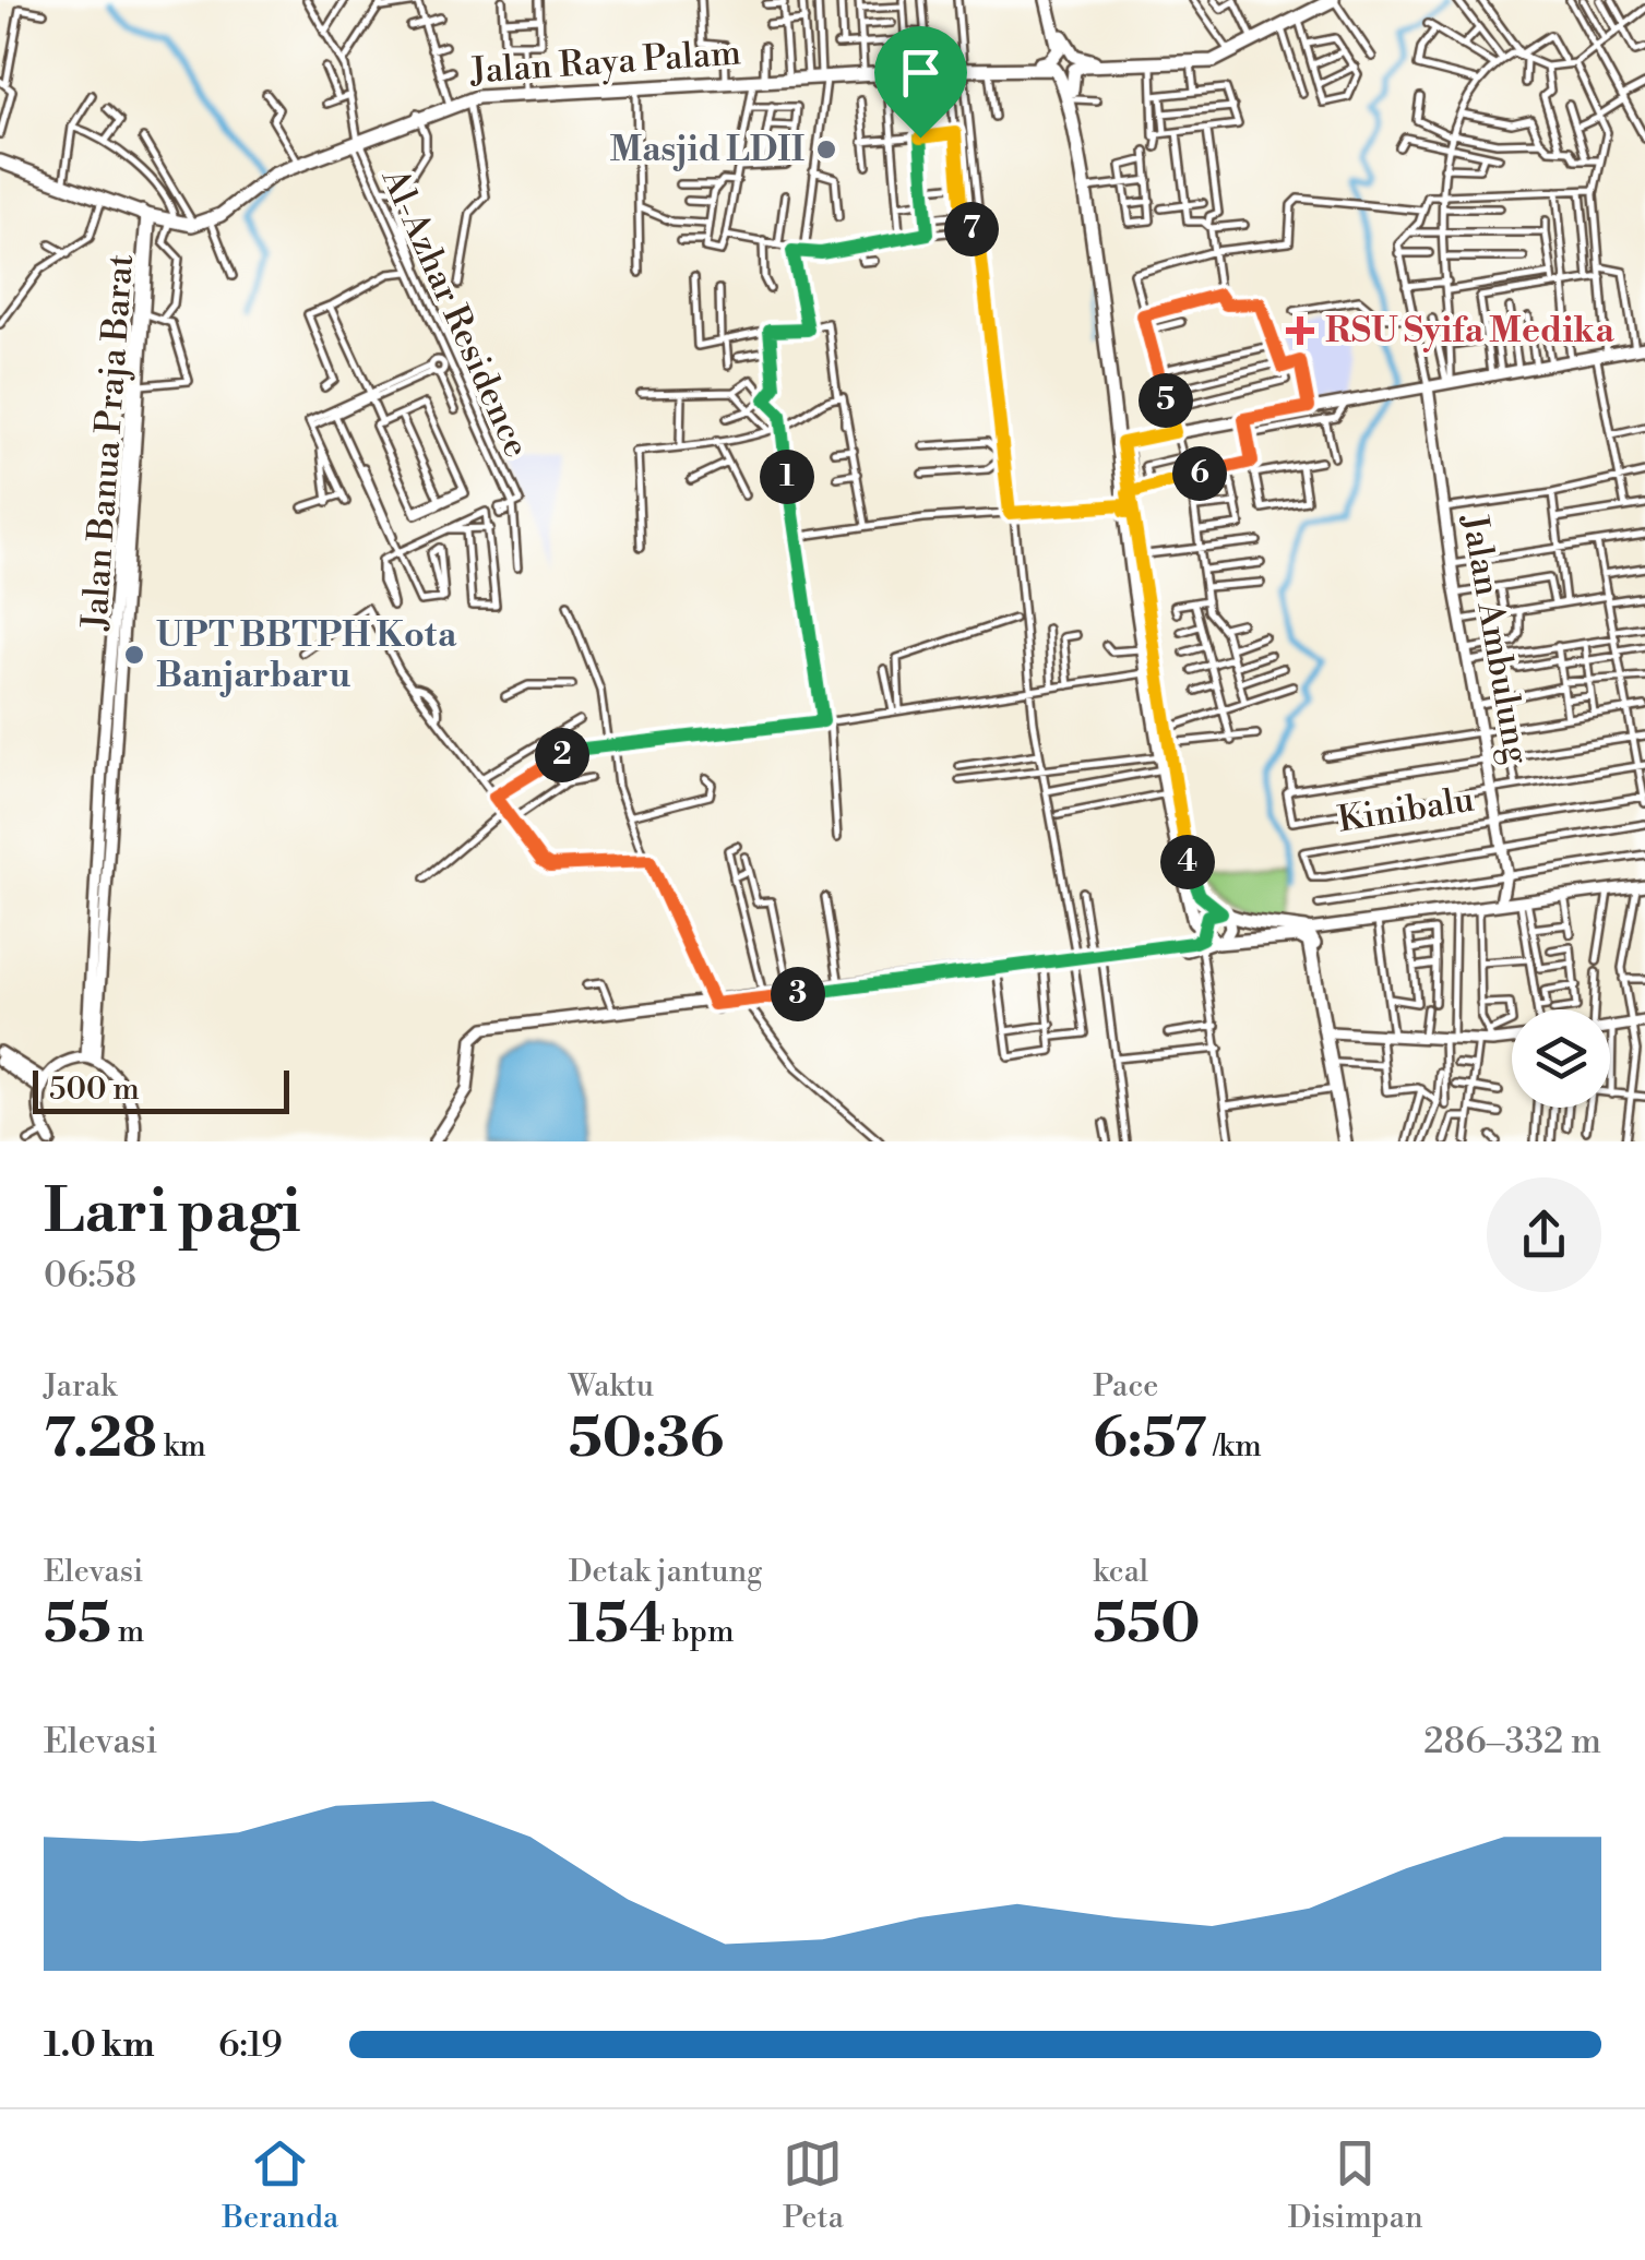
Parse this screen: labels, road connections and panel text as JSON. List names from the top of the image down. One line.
{"streets":{"main road":["Jalan Raya Palam"],"street":["Al-Azhar Residence","Jalan Banua Praja Barat","Jalan Ambulung","Kinibalu"]},"crossings":[["Jalan Raya Palam","Al-Azhar Residence"],["Jalan Ambulung","Kinibalu"]],"places":{"other":["Masjid LDII","UPT BBTPH Kota Banjarbaru"],"health":["RSU Syifa Medika"]},"scale_bar":"500 m","page":{"pins":["7","5","6","1","2","4","3"],"scale":"500 m","heading":["Lari pagi","06:58"],"stats":[["Jarak","7.28 km"],["Waktu","50:36"],["Pace","6:57 /km"],["Elevasi","55 m"],["Detak jantung","154 bpm"],["kcal","550"]],"chart":["Elevasi","286–332 m"],"list":[{"name":"1.0 km","note":"6:19"}],"tabs":["Beranda","Peta","Disimpan"]}}
